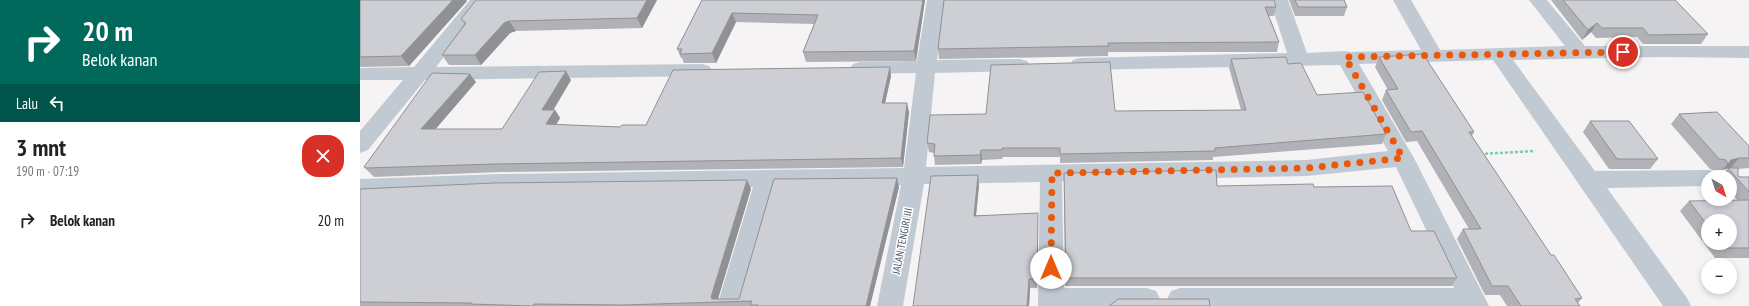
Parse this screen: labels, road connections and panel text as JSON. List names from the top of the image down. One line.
{"streets":{"street":["JALAN TENGIRI III"]},"north":"bottom right","page":{"turn":["20 m","Belok kanan"],"then":"Lalu","heading":["3 mnt","190 m · 07:19"],"map_buttons":["+","−"],"list":[{"name":"Belok kanan","value":"20 m"}]}}
